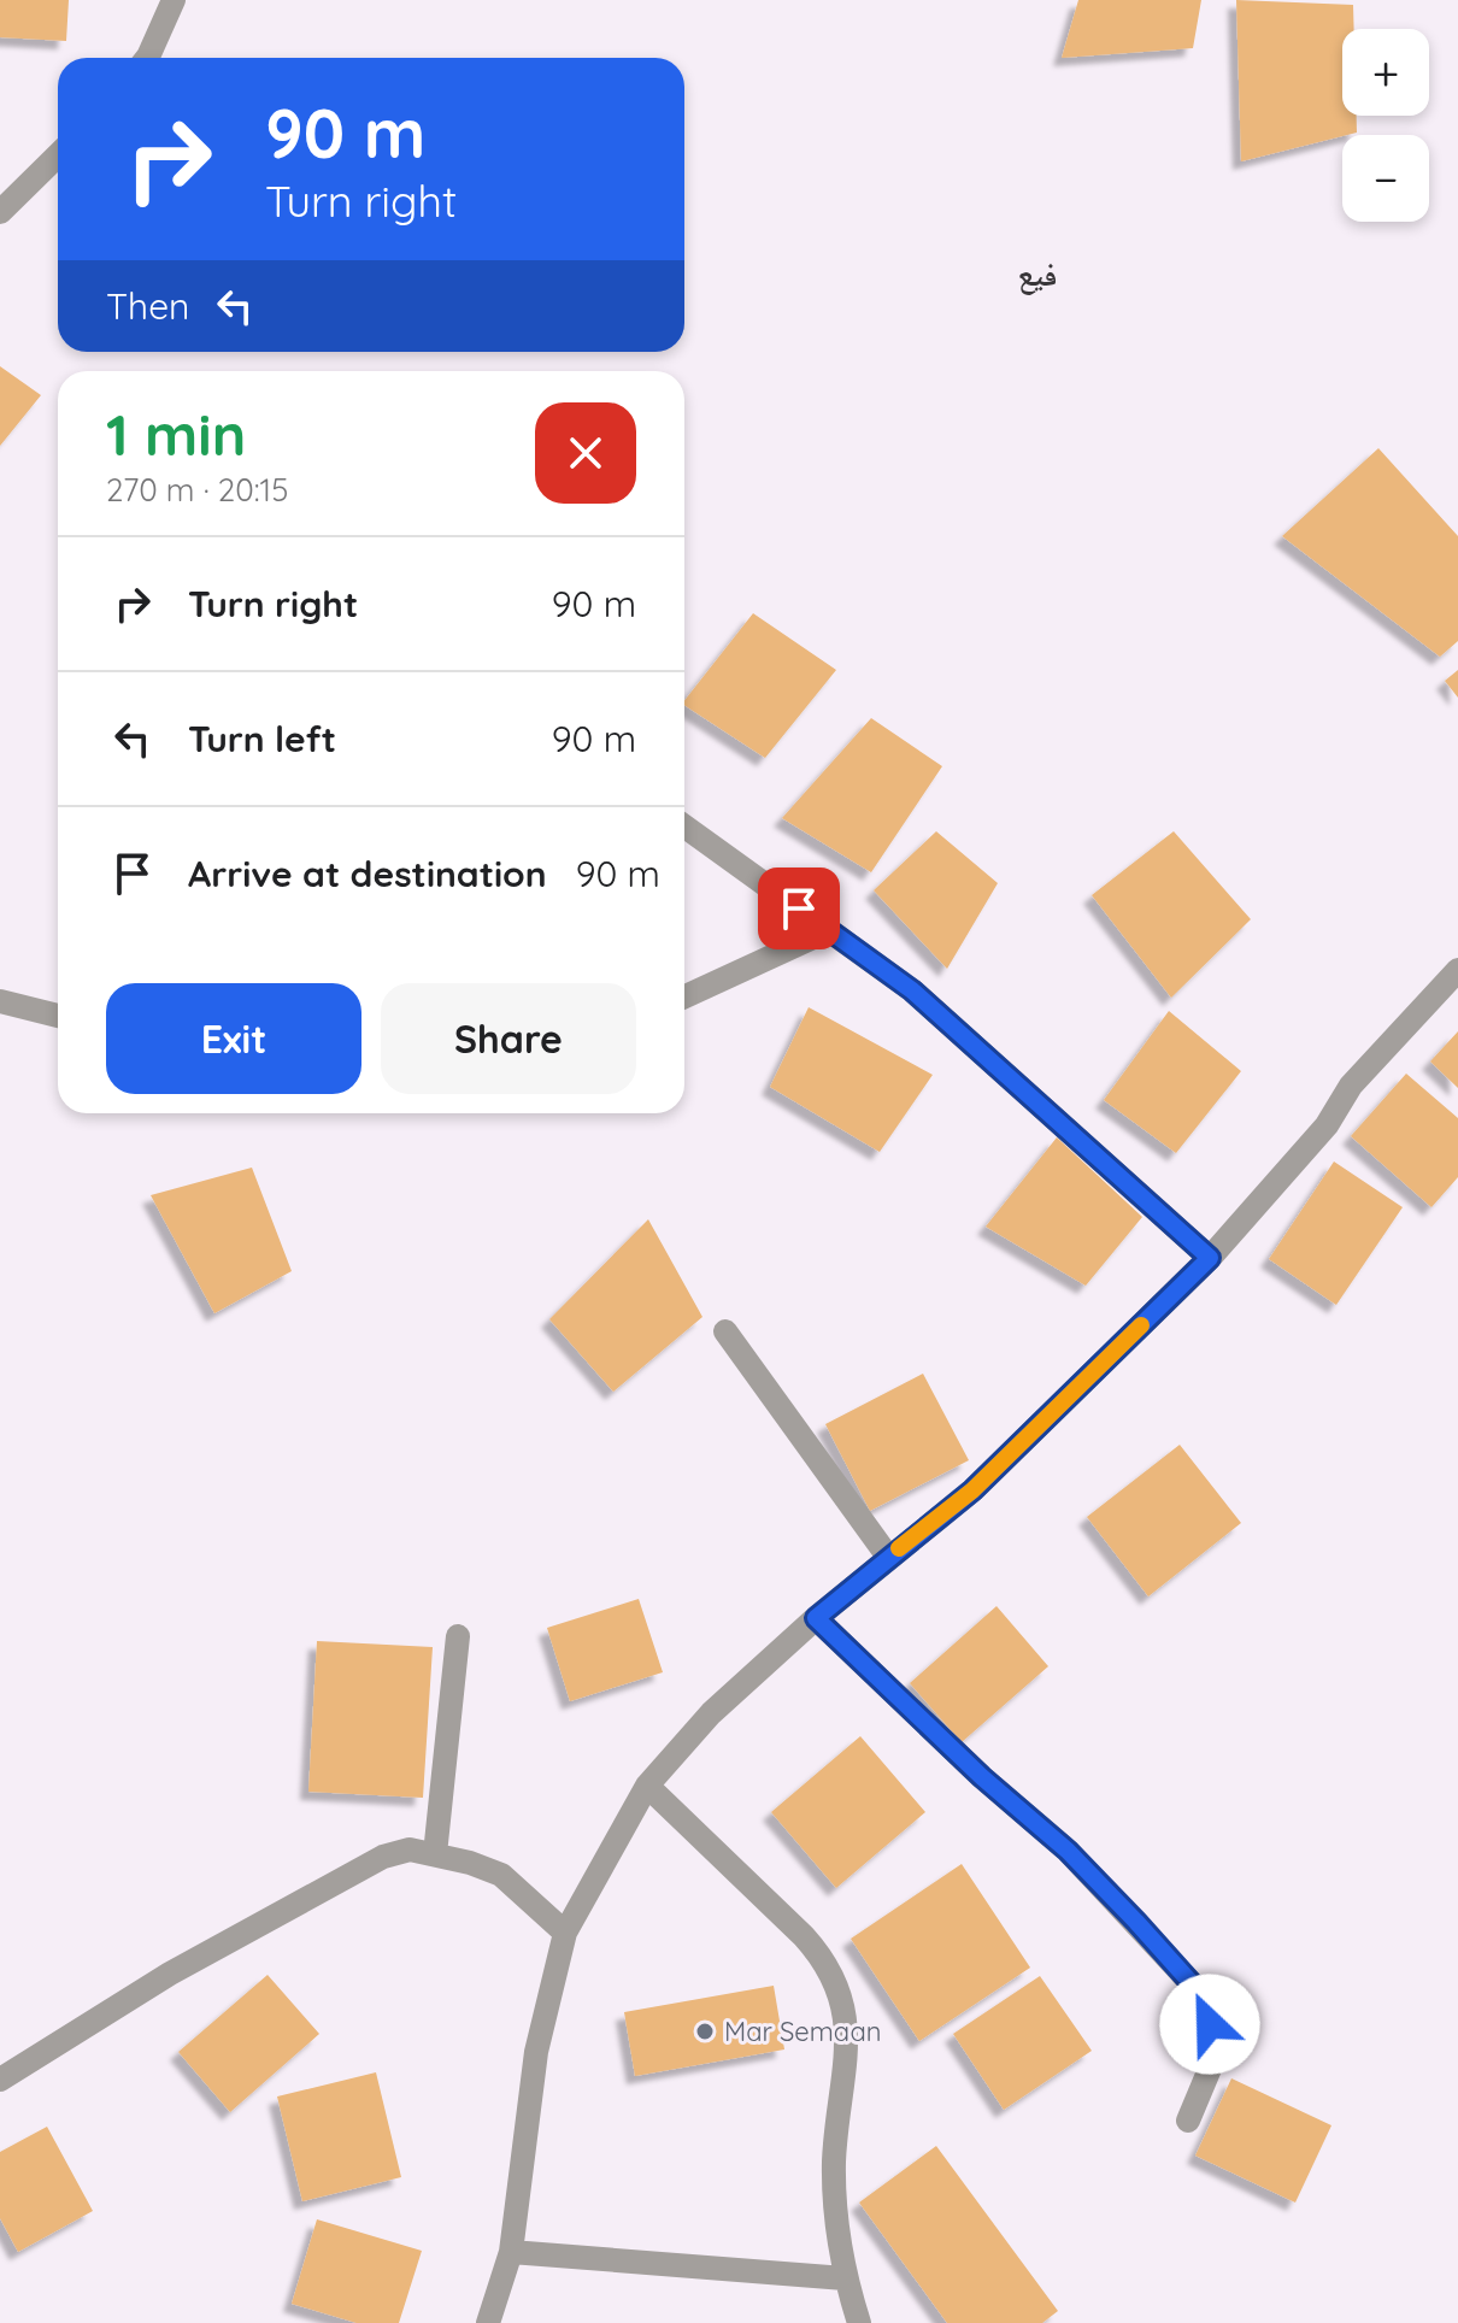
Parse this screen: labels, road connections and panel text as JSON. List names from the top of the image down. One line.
{"districts":["فيع"],"places":["Mar Semaan"],"page":{"map_buttons":["+","−"],"turn":["90 m","Turn right"],"then":"Then","heading":["1 min","270 m · 20:15"],"list":[{"name":"Turn right","value":"90 m"},{"name":"Turn left","value":"90 m"},{"name":"Arrive at destination","value":"90 m"}],"buttons":["Exit","Share"]}}
